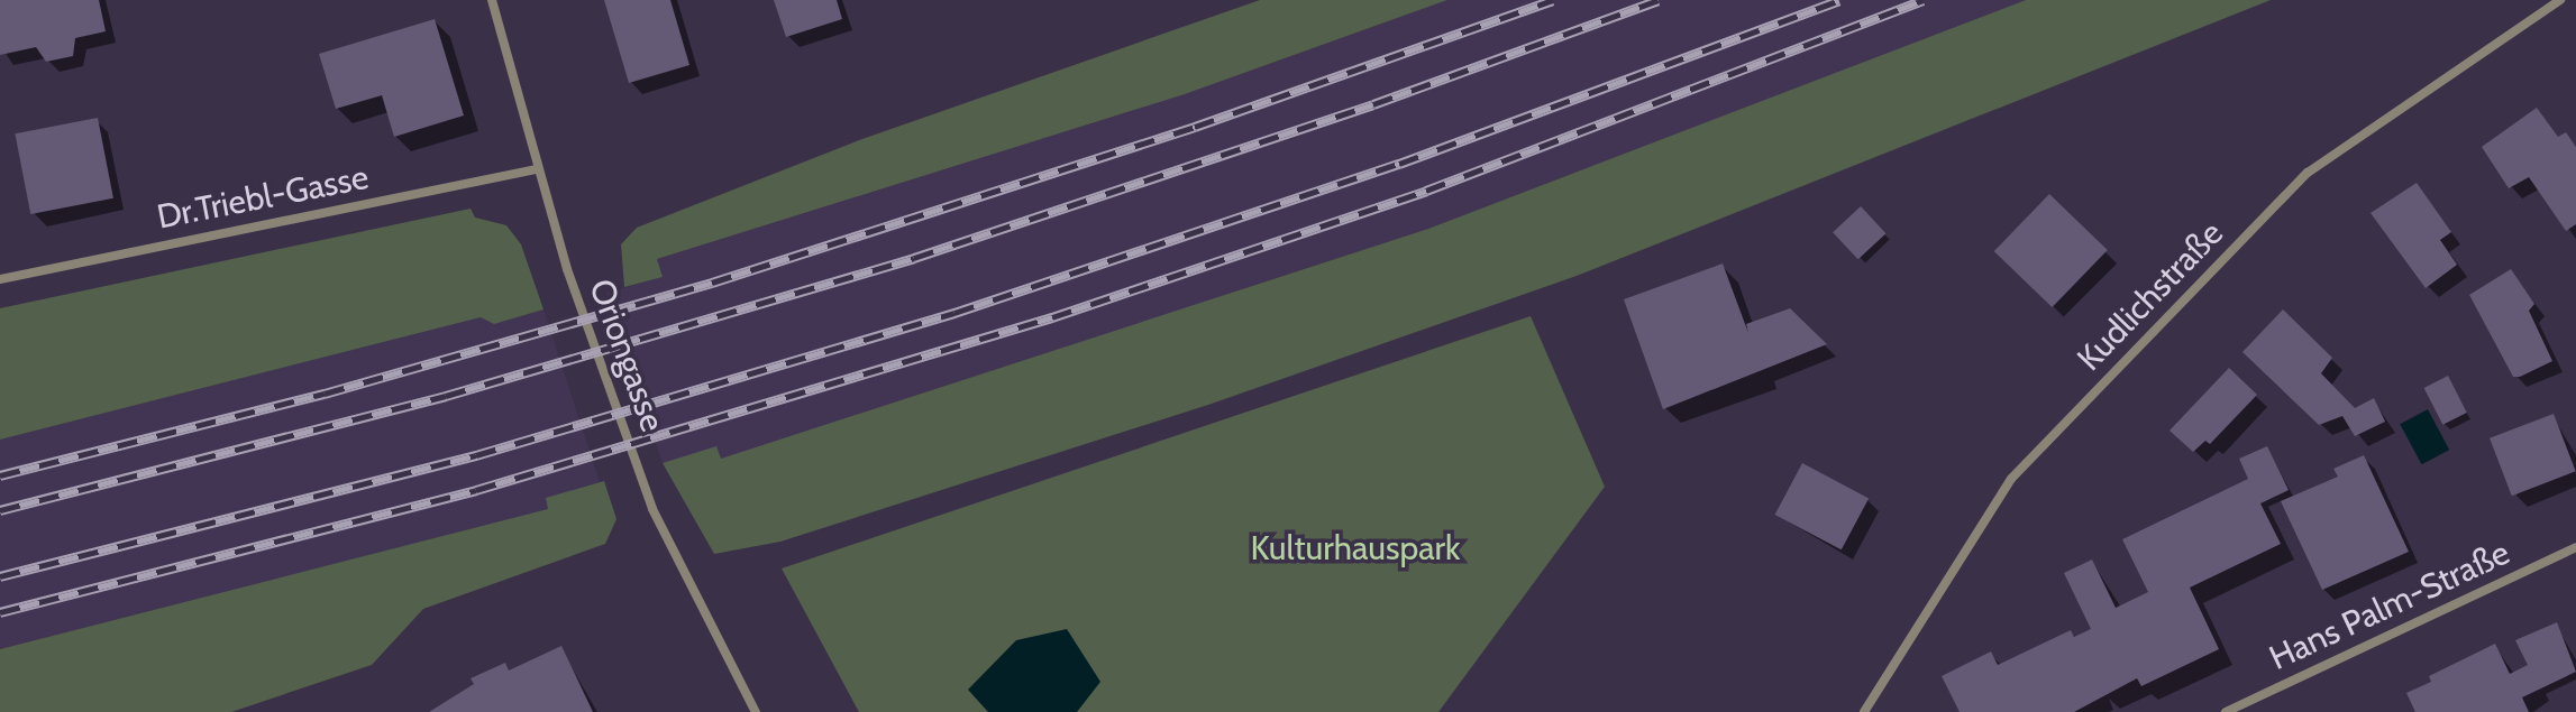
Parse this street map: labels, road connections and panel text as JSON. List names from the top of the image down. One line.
{"streets":{"street":["Dr.Triebl-Gasse","Kudlichstraße","Oriongasse","Hans Palm-Straße"]},"crossings":[["Dr.Triebl-Gasse","Oriongasse"]],"parks":["Kulturhauspark"]}
